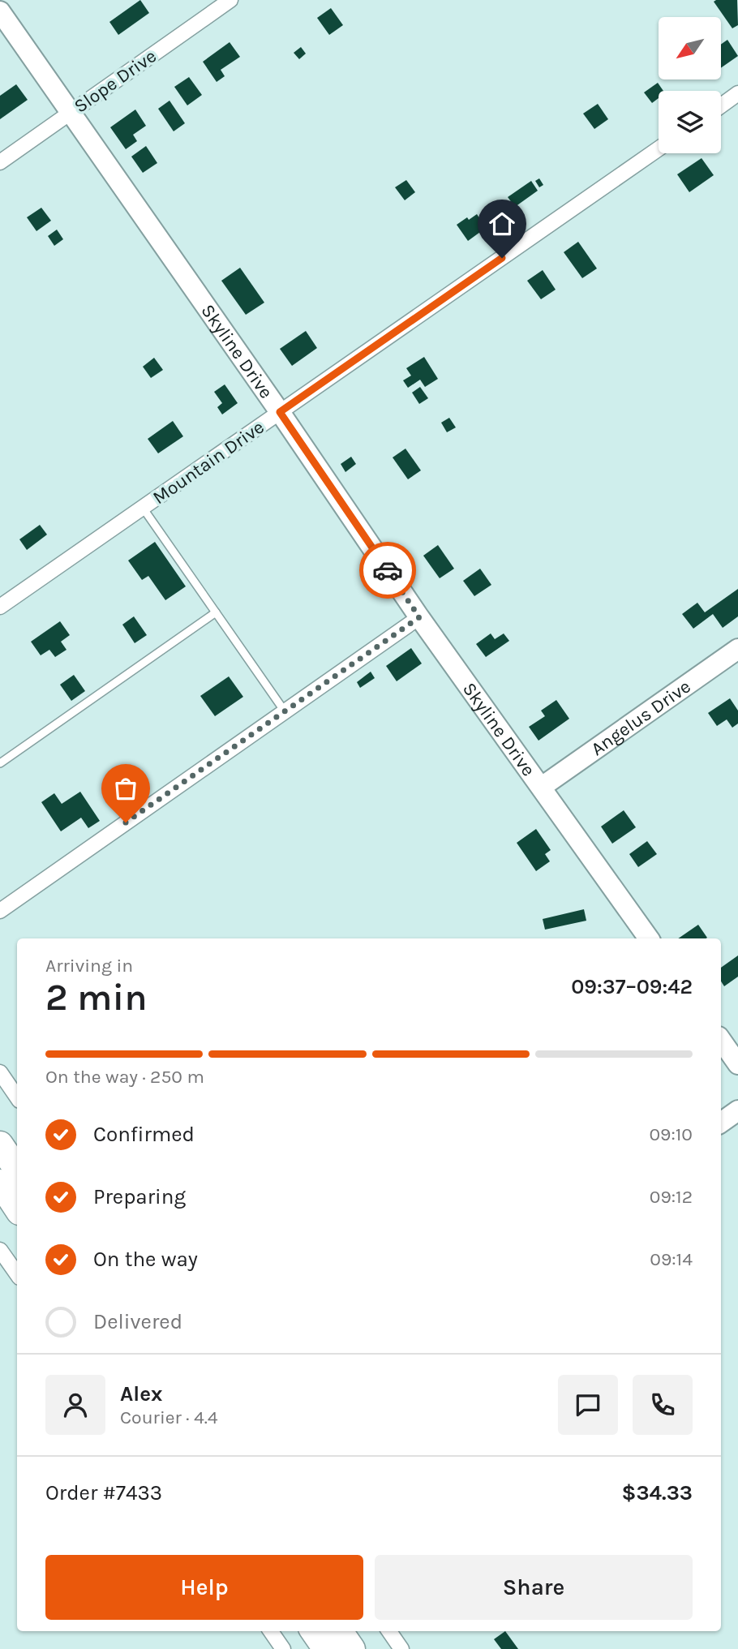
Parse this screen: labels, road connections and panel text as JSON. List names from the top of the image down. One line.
{"streets":{"street":["Slope Drive","Skyline Drive","Mountain Drive","Angelus Drive"]},"crossings":[["Slope Drive","Skyline Drive"],["Skyline Drive","Mountain Drive"],["Skyline Drive","Angelus Drive"]],"north":"bottom left","page":{"heading":["2 min","Arriving in","09:37–09:42"],"panel":["Alex","Courier · 4.4","Order #7433","$34.33"],"bar":"On the way · 250 m","list":[["Confirmed","09:10"],["Preparing","09:12"],["On the way","09:14"],"Delivered"],"buttons":["Help","Share"]}}
